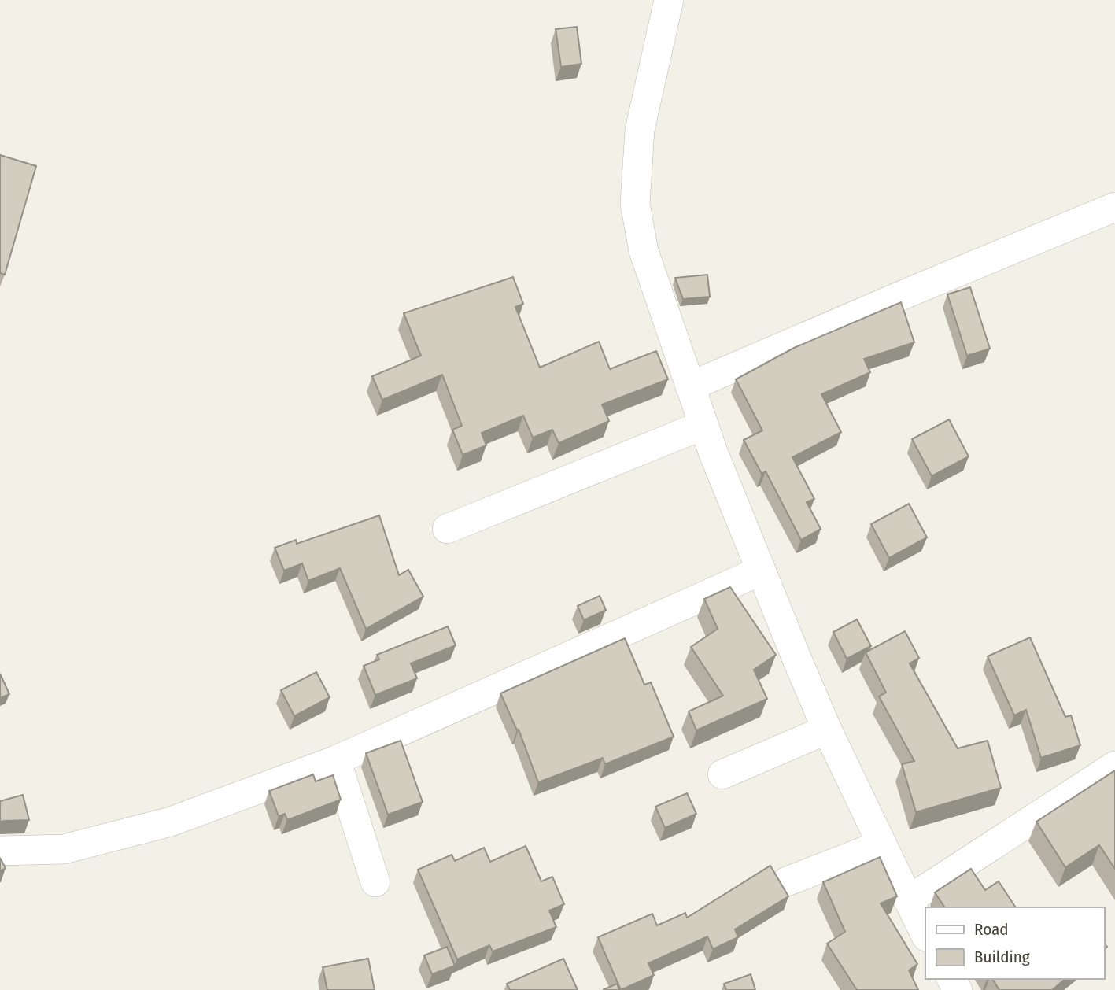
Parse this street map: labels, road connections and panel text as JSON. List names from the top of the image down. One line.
{"legend":["Road","Building"]}
